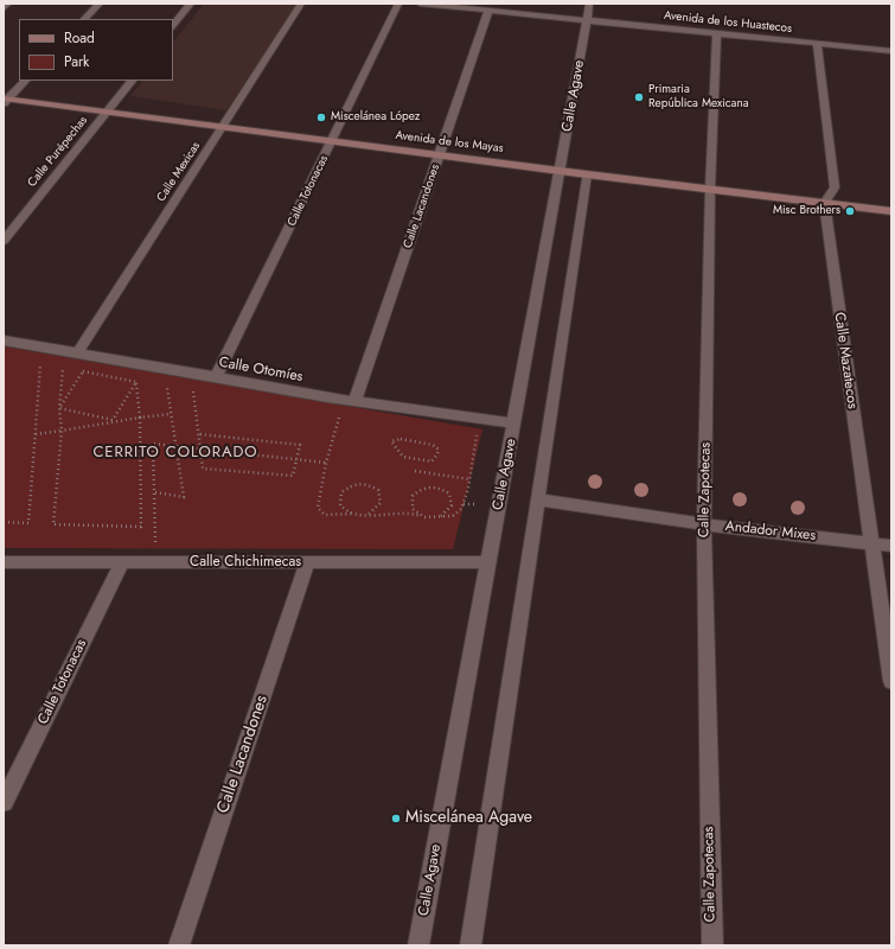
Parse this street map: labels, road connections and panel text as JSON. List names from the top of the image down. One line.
{"streets":{"street":["Avenida de los Huastecos","Calle Agave","Avenida de los Mayas","Calle Purépechas","Calle Mexicas","Calle Totonacas","Calle Lacandones","Calle Mazatecos","Calle Otomíes","Calle Zapotecas","Andador Mixes","Calle Chichimecas"]},"crossings":[["Avenida de los Huastecos","Calle Agave"],["Avenida de los Huastecos","Calle Lacandones"],["Avenida de los Huastecos","Calle Zapotecas"],["Calle Agave","Avenida de los Mayas"],["Calle Agave","Calle Otomíes"],["Calle Agave","Calle Chichimecas"],["Avenida de los Mayas","Calle Purépechas"],["Avenida de los Mayas","Calle Mexicas"],["Avenida de los Mayas","Calle Totonacas"],["Avenida de los Mayas","Calle Lacandones"],["Avenida de los Mayas","Calle Mazatecos"],["Avenida de los Mayas","Calle Zapotecas"],["Calle Mexicas","Calle Otomíes"],["Calle Totonacas","Calle Otomíes"],["Calle Totonacas","Calle Chichimecas"],["Calle Lacandones","Calle Otomíes"],["Calle Lacandones","Calle Chichimecas"],["Calle Mazatecos","Andador Mixes"],["Calle Zapotecas","Andador Mixes"]],"districts":["CERRITO COLORADO"],"places":["Primaria República Mexicana","Miscelánea López","Misc Brothers","Miscelánea Agave"],"legend":["Road","Park"]}
